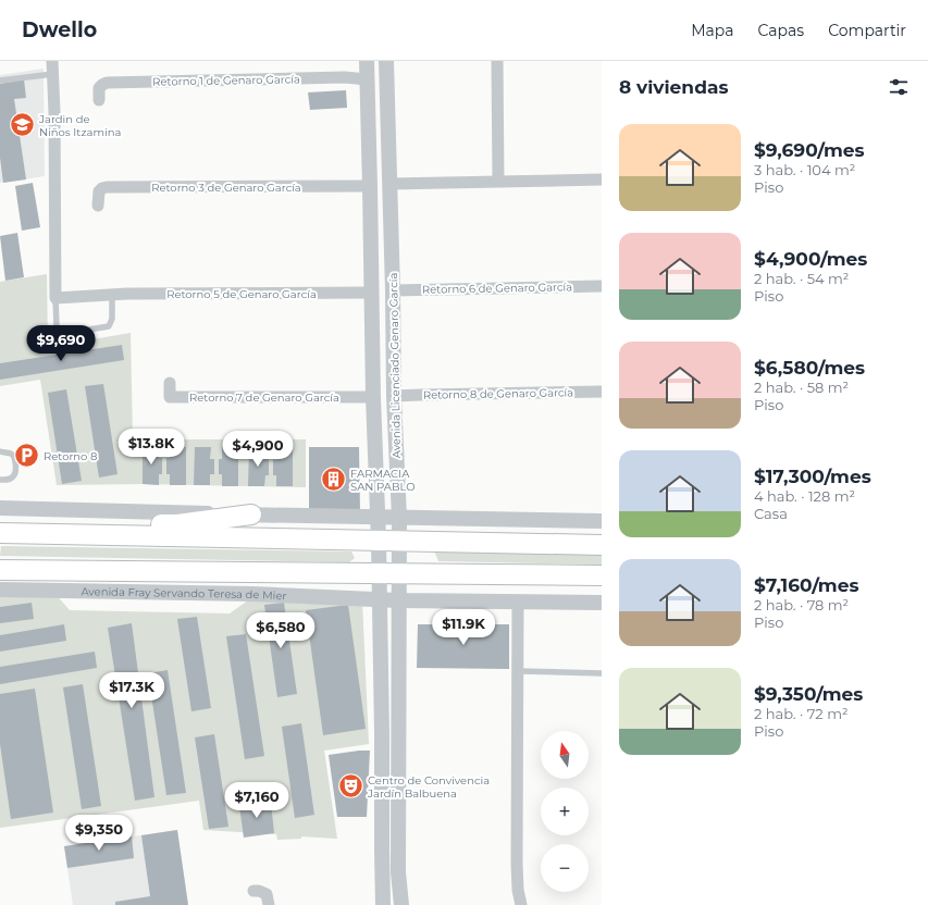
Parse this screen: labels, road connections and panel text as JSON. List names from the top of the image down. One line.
{"streets":{"main road":["Avenida Fray Servando Teresa de Mier"],"street":["Retorno 1 de Genaro García","Retorno 3 de Genaro García","Retorno 6 de Genaro García","Retorno 5 de Genaro García","Avenida Licenciado Genaro García","Retorno 8 de Genaro García","Retorno 7 de Genaro García"]},"crossings":[["Retorno 1 de Genaro García","Avenida Licenciado Genaro García"],["Retorno 3 de Genaro García","Avenida Licenciado Genaro García"],["Retorno 6 de Genaro García","Avenida Licenciado Genaro García"],["Retorno 5 de Genaro García","Avenida Licenciado Genaro García"],["Avenida Licenciado Genaro García","Retorno 8 de Genaro García"],["Avenida Licenciado Genaro García","Retorno 7 de Genaro García"],["Avenida Licenciado Genaro García","Avenida Fray Servando Teresa de Mier"]],"places":{"school or university":["Jardin de Niños Itzamina"],"parking":["Retorno 8"],"building":["FARMACIA SAN PABLO"],"theatre":["Centro de Convivencia Jardín Balbuena"]},"north":"top","page":{"header":"Dwello","nav":["Mapa","Capas","Compartir"],"heading":"8 viviendas","list":[{"name":"$9,690/mes","note":"3 hab. · 104 m² · Piso"},{"name":"$4,900/mes","note":"2 hab. · 54 m² · Piso"},{"name":"$6,580/mes","note":"2 hab. · 58 m² · Piso"},{"name":"$17,300/mes","note":"4 hab. · 128 m² · Casa"},{"name":"$7,160/mes","note":"2 hab. · 78 m² · Piso"},{"name":"$9,350/mes","note":"2 hab. · 72 m² · Piso"}],"price":["$9,690","$13.8K","$4,900","$11.9K","$6,580","$17.3K","$7,160","$9,350"],"map_buttons":["+","−"]}}
